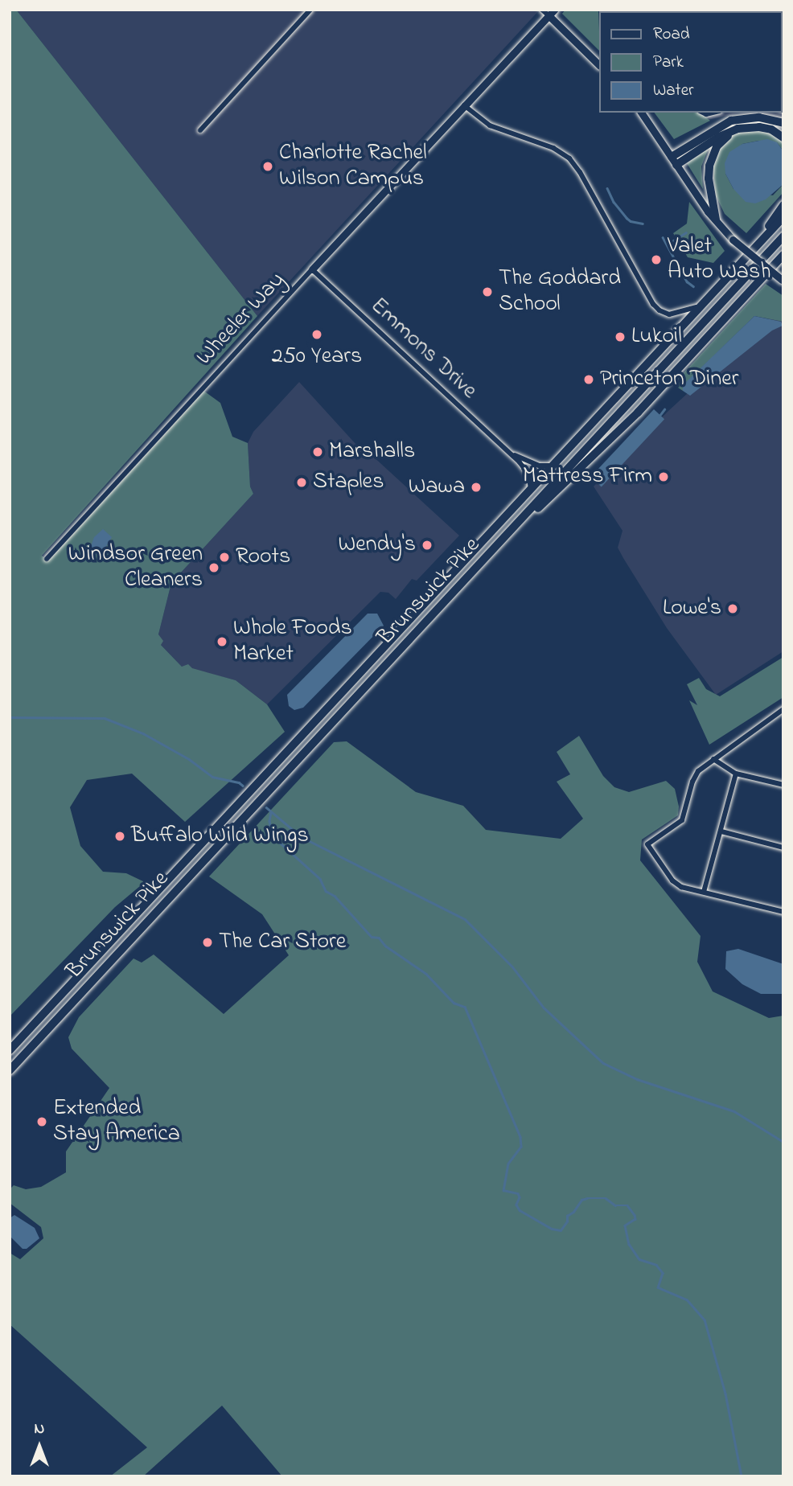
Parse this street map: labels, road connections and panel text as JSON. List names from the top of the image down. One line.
{"streets":{"highway":["Brunswick Pike"],"street":["Wheeler Way","Emmons Drive"]},"crossings":[["Wheeler Way","Emmons Drive"],["Emmons Drive","Brunswick Pike"]],"places":["Charlotte Rachel Wilson Campus","Valet Auto Wash","The Goddard School","250 Years","Lukoil","Princeton Diner","Marshalls","Mattress Firm","Staples","Wawa","Wendy's","Roots","Windsor Green Cleaners","Lowe's","Whole Foods Market","Buffalo Wild Wings","The Car Store","Extended Stay America"],"legend":["Road","Park","Water"],"north":"top"}
